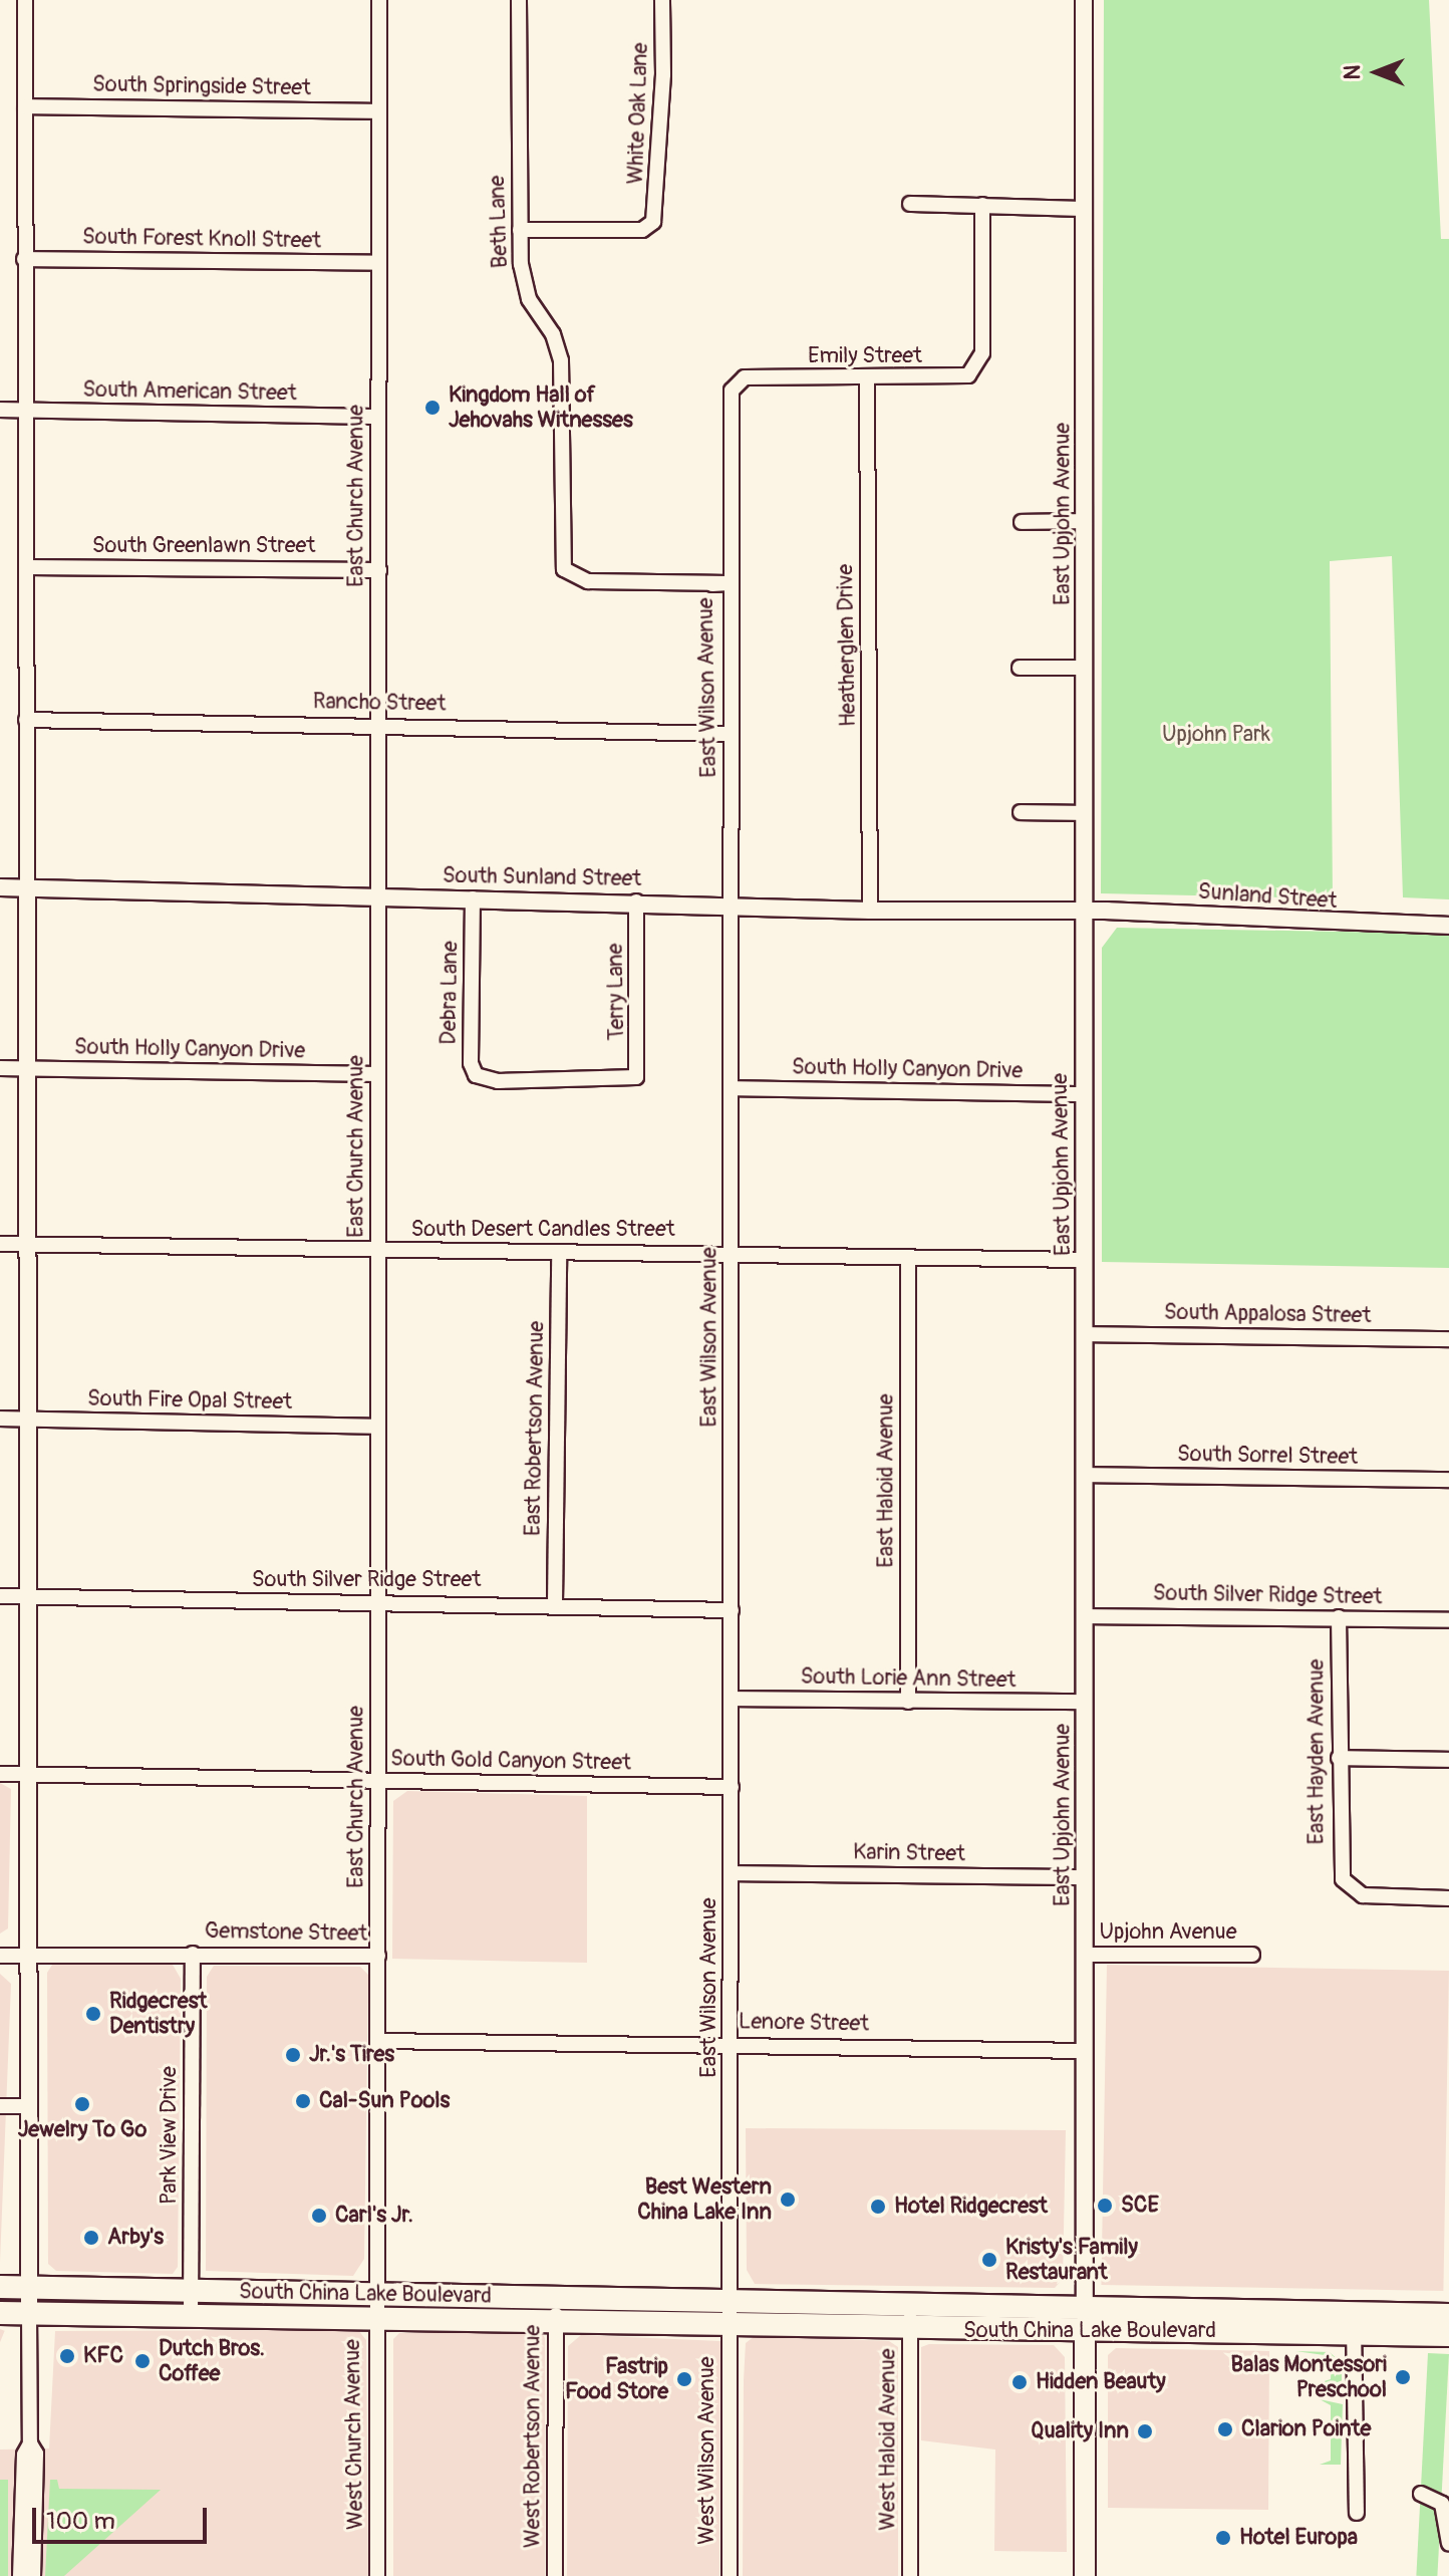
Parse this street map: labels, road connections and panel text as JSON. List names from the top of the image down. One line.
{"streets":{"main road":["South China Lake Boulevard"],"street":["South Springside Street","White Oak Lane","Beth Lane","South Forest Knoll Street","Emily Street","South American Street","East Church Avenue","East Upjohn Avenue","South Greenlawn Street","Heatherglen Drive","East Wilson Avenue","Rancho Street","South Sunland Street","Sunland Street","Terry Lane","Debra Lane","South Holly Canyon Drive","South Desert Candles Street","South Appalosa Street","South Fire Opal Street","East Robertson Avenue","South Sorrel Street","East Haloid Avenue","South Silver Ridge Street","South Lorie Ann Street","East Hayden Avenue","South Gold Canyon Street","Karin Street","Gemstone Street","Upjohn Avenue","Lenore Street","Park View Drive","West Church Avenue","West Robertson Avenue","West Haloid Avenue","West Wilson Avenue"]},"crossings":[["South Springside Street","East Church Avenue"],["White Oak Lane","Beth Lane"],["Beth Lane","East Wilson Avenue"],["South Forest Knoll Street","East Church Avenue"],["Emily Street","Heatherglen Drive"],["Emily Street","East Wilson Avenue"],["South American Street","East Church Avenue"],["East Church Avenue","South Greenlawn Street"],["East Church Avenue","Rancho Street"],["East Church Avenue","South Sunland Street"],["East Church Avenue","South Holly Canyon Drive"],["East Church Avenue","South Desert Candles Street"],["East Church Avenue","South Fire Opal Street"],["East Church Avenue","South Silver Ridge Street"],["East Church Avenue","South Gold Canyon Street"],["East Church Avenue","Gemstone Street"],["East Church Avenue","Lenore Street"],["East Church Avenue","South China Lake Boulevard"],["East Church Avenue","West Church Avenue"],["East Upjohn Avenue","South Sunland Street"],["East Upjohn Avenue","Sunland Street"],["East Upjohn Avenue","South Holly Canyon Drive"],["East Upjohn Avenue","South Desert Candles Street"],["East Upjohn Avenue","South Appalosa Street"],["East Upjohn Avenue","South Sorrel Street"],["East Upjohn Avenue","South Silver Ridge Street"],["East Upjohn Avenue","South Lorie Ann Street"],["East Upjohn Avenue","Karin Street"],["East Upjohn Avenue","Upjohn Avenue"],["East Upjohn Avenue","Lenore Street"],["East Upjohn Avenue","South China Lake Boulevard"],["Heatherglen Drive","South Sunland Street"],["East Wilson Avenue","Rancho Street"],["East Wilson Avenue","South Sunland Street"],["East Wilson Avenue","South Holly Canyon Drive"],["East Wilson Avenue","South Desert Candles Street"],["East Wilson Avenue","South Silver Ridge Street"],["East Wilson Avenue","South Lorie Ann Street"],["East Wilson Avenue","South Gold Canyon Street"],["East Wilson Avenue","Karin Street"],["East Wilson Avenue","Lenore Street"],["East Wilson Avenue","South China Lake Boulevard"],["South Sunland Street","Sunland Street"],["South Sunland Street","Terry Lane"],["South Sunland Street","Debra Lane"],["Terry Lane","Debra Lane"],["South Desert Candles Street","East Robertson Avenue"],["South Desert Candles Street","East Haloid Avenue"],["East Robertson Avenue","South Silver Ridge Street"],["East Haloid Avenue","South Lorie Ann Street"],["South Silver Ridge Street","East Hayden Avenue"],["Gemstone Street","Park View Drive"],["Park View Drive","South China Lake Boulevard"],["South China Lake Boulevard","West Church Avenue"],["South China Lake Boulevard","West Robertson Avenue"],["South China Lake Boulevard","West Haloid Avenue"],["South China Lake Boulevard","West Wilson Avenue"]],"parks":["Upjohn Park"],"places":["Kingdom Hall of Jehovahs Witnesses","Ridgecrest Dentistry","Jr.'s Tires","Cal-Sun Pools","Jewelry To Go","Best Western China Lake Inn","SCE","Hotel Ridgecrest","Carl's Jr.","Arby's","Kristy's Family Restaurant","KFC","Dutch Bros. Coffee","Balas Montessori Preschool","Fastrip Food Store","Hidden Beauty","Clarion Pointe","Quality Inn","Hotel Europa"],"scale_bar":"100 m","north":"left"}
